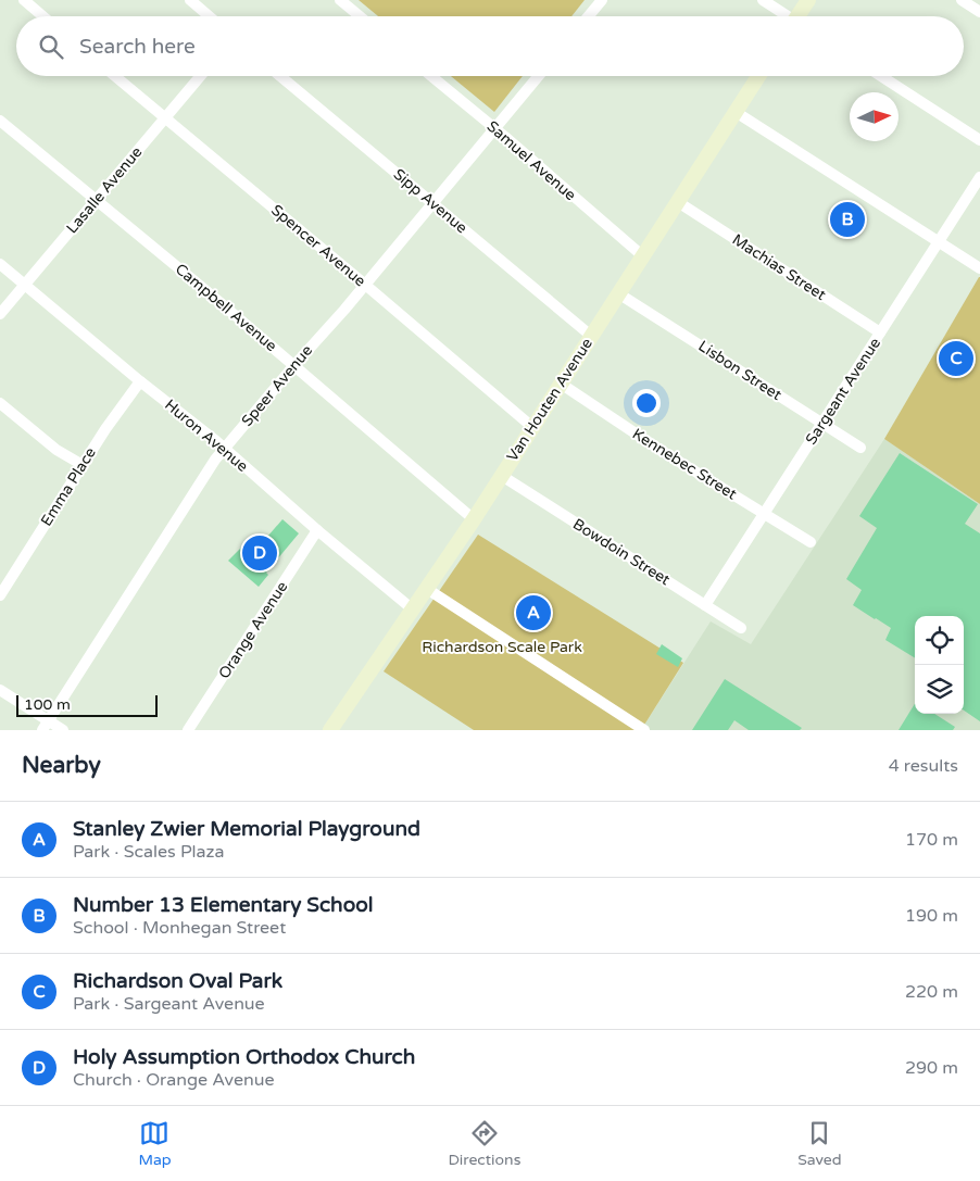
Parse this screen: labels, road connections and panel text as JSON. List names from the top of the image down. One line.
{"streets":{"main road":["Van Houten Avenue"],"street":["Samuel Avenue","Lasalle Avenue","Sipp Avenue","Spencer Avenue","Machias Street","Campbell Avenue","Lisbon Street","Speer Avenue","Sargeant Avenue","Huron Avenue","Kennebec Street","Emma Place","Bowdoin Street","Orange Avenue"]},"crossings":[["Samuel Avenue","Speer Avenue"],["Samuel Avenue","Van Houten Avenue"],["Lasalle Avenue","Spencer Avenue"],["Lasalle Avenue","Campbell Avenue"],["Lasalle Avenue","Huron Avenue"],["Sipp Avenue","Speer Avenue"],["Sipp Avenue","Van Houten Avenue"],["Spencer Avenue","Speer Avenue"],["Spencer Avenue","Van Houten Avenue"],["Machias Street","Sargeant Avenue"],["Machias Street","Van Houten Avenue"],["Campbell Avenue","Speer Avenue"],["Campbell Avenue","Van Houten Avenue"],["Lisbon Street","Sargeant Avenue"],["Lisbon Street","Van Houten Avenue"],["Speer Avenue","Huron Avenue"],["Sargeant Avenue","Kennebec Street"],["Sargeant Avenue","Bowdoin Street"],["Van Houten Avenue","Huron Avenue"],["Van Houten Avenue","Kennebec Street"],["Van Houten Avenue","Bowdoin Street"],["Huron Avenue","Emma Place"],["Huron Avenue","Orange Avenue"]],"parks":["Richardson Scale Park"],"scale_bar":"100 m","north":"right","page":{"search":"Search here","pins":["B","C","D","A"],"scale":"100 m","heading":["Nearby","4 results"],"list":[{"mark":"A","name":"Stanley Zwier Memorial Playground","note":"Park · Scales Plaza","value":"170 m"},{"mark":"B","name":"Number 13 Elementary School","note":"School · Monhegan Street","value":"190 m"},{"mark":"C","name":"Richardson Oval Park","note":"Park · Sargeant Avenue","value":"220 m"},{"mark":"D","name":"Holy Assumption Orthodox Church","note":"Church · Orange Avenue","value":"290 m"}],"nav":["Map","Directions","Saved"]}}
